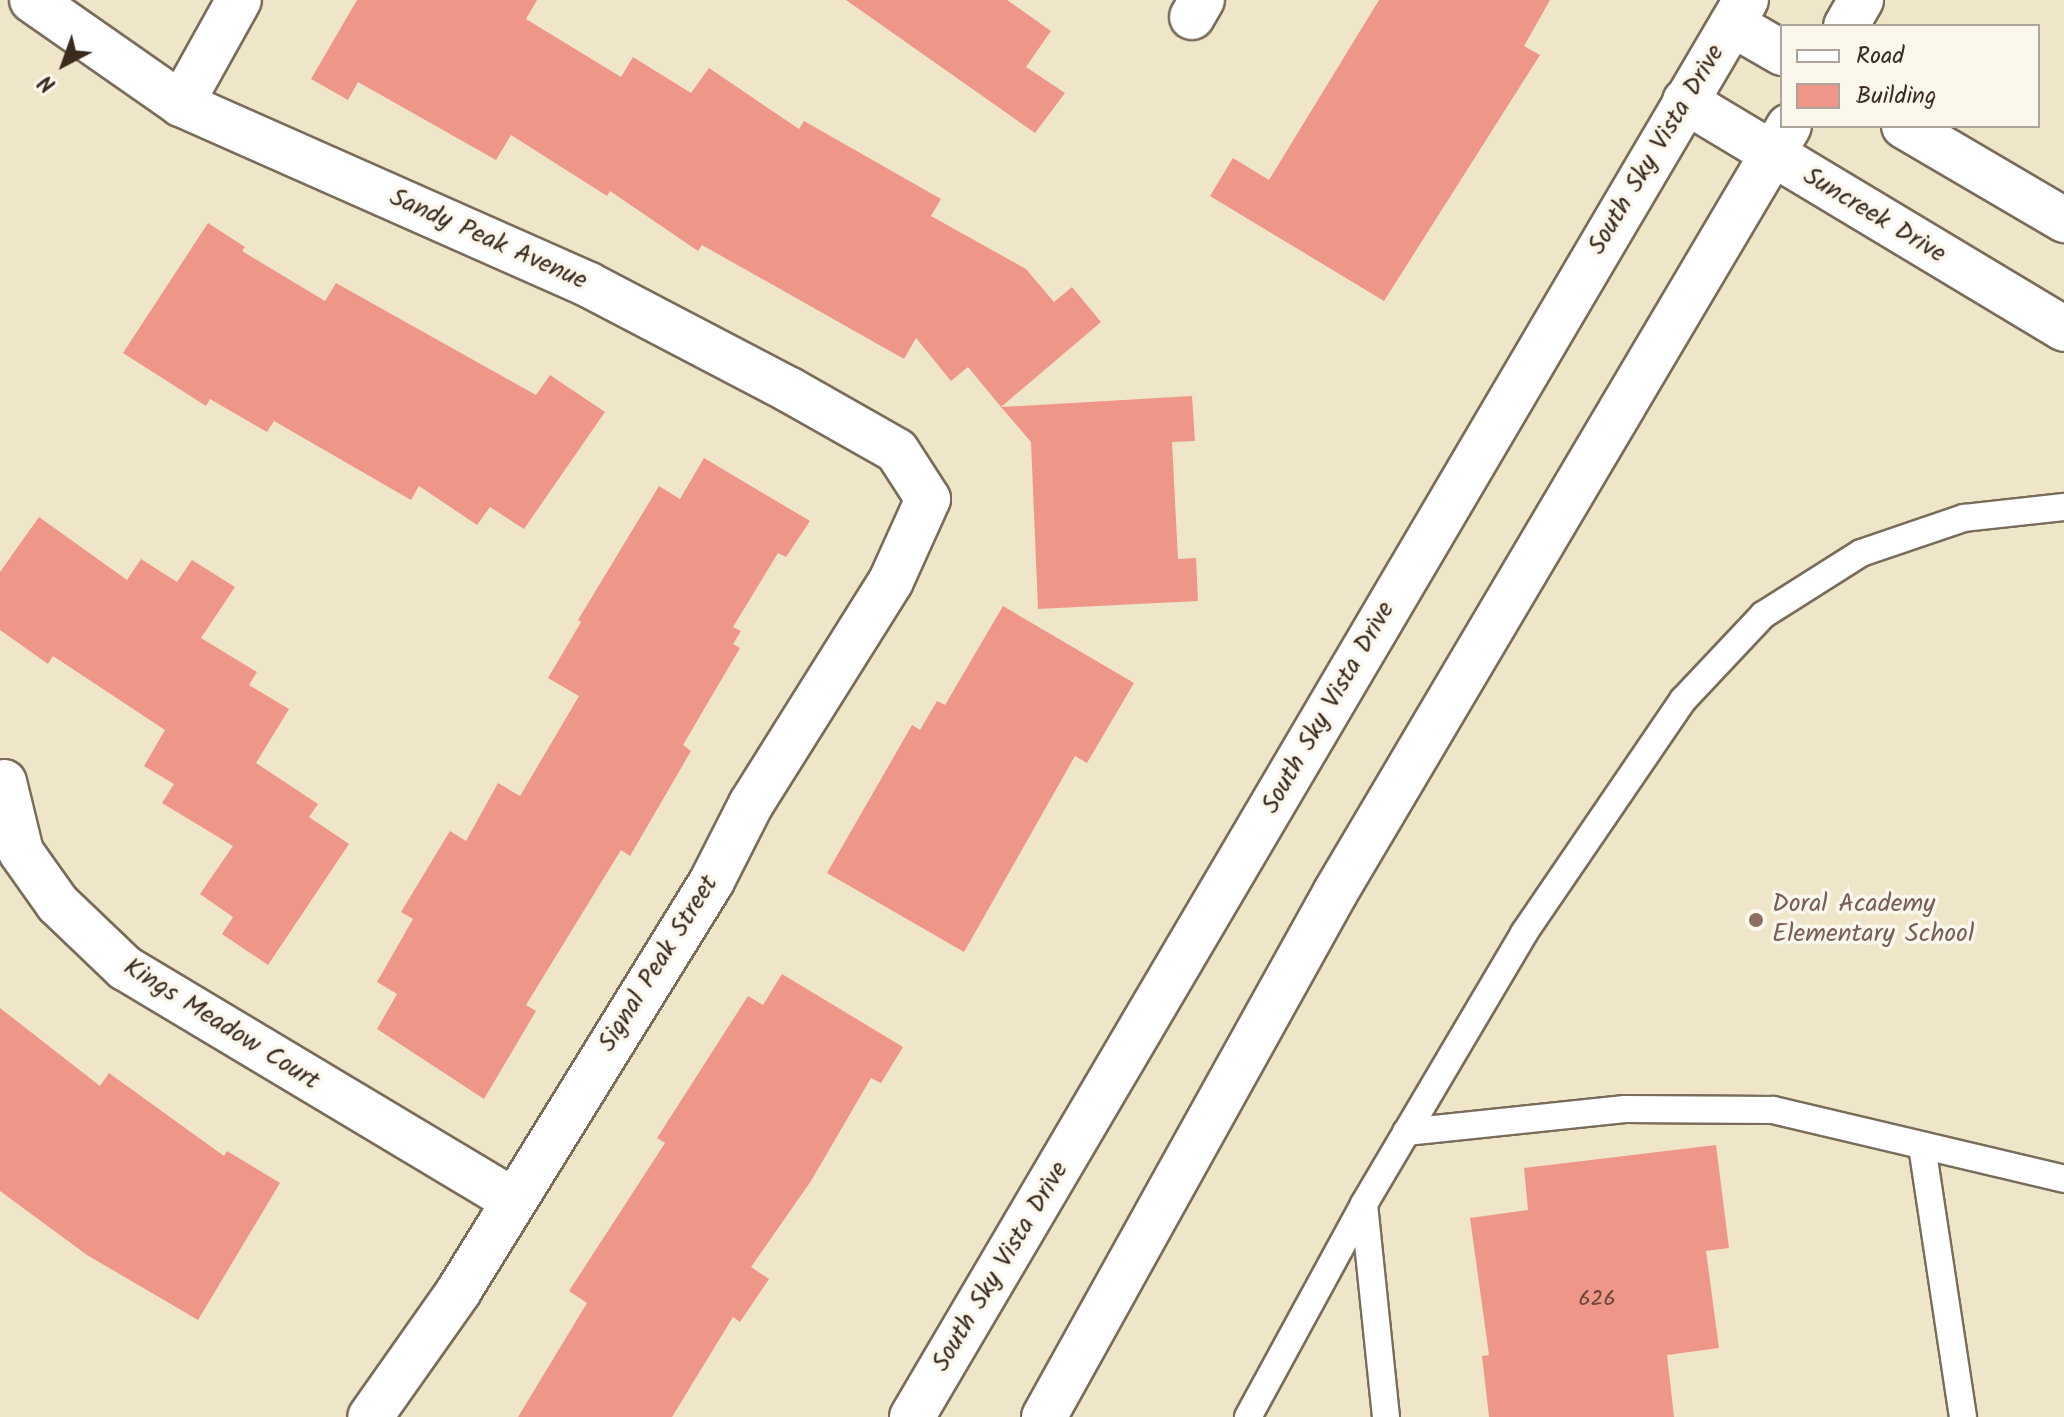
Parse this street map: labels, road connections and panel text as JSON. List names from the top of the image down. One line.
{"streets":{"street":["South Sky Vista Drive","Suncreek Drive","Sandy Peak Avenue","Signal Peak Street","Kings Meadow Court"]},"crossings":[["South Sky Vista Drive","Suncreek Drive"],["Sandy Peak Avenue","Signal Peak Street"],["Signal Peak Street","Kings Meadow Court"]],"places":["Doral Academy Elementary School"],"house_numbers":["626"],"legend":["Road","Building"],"north":"bottom left"}
